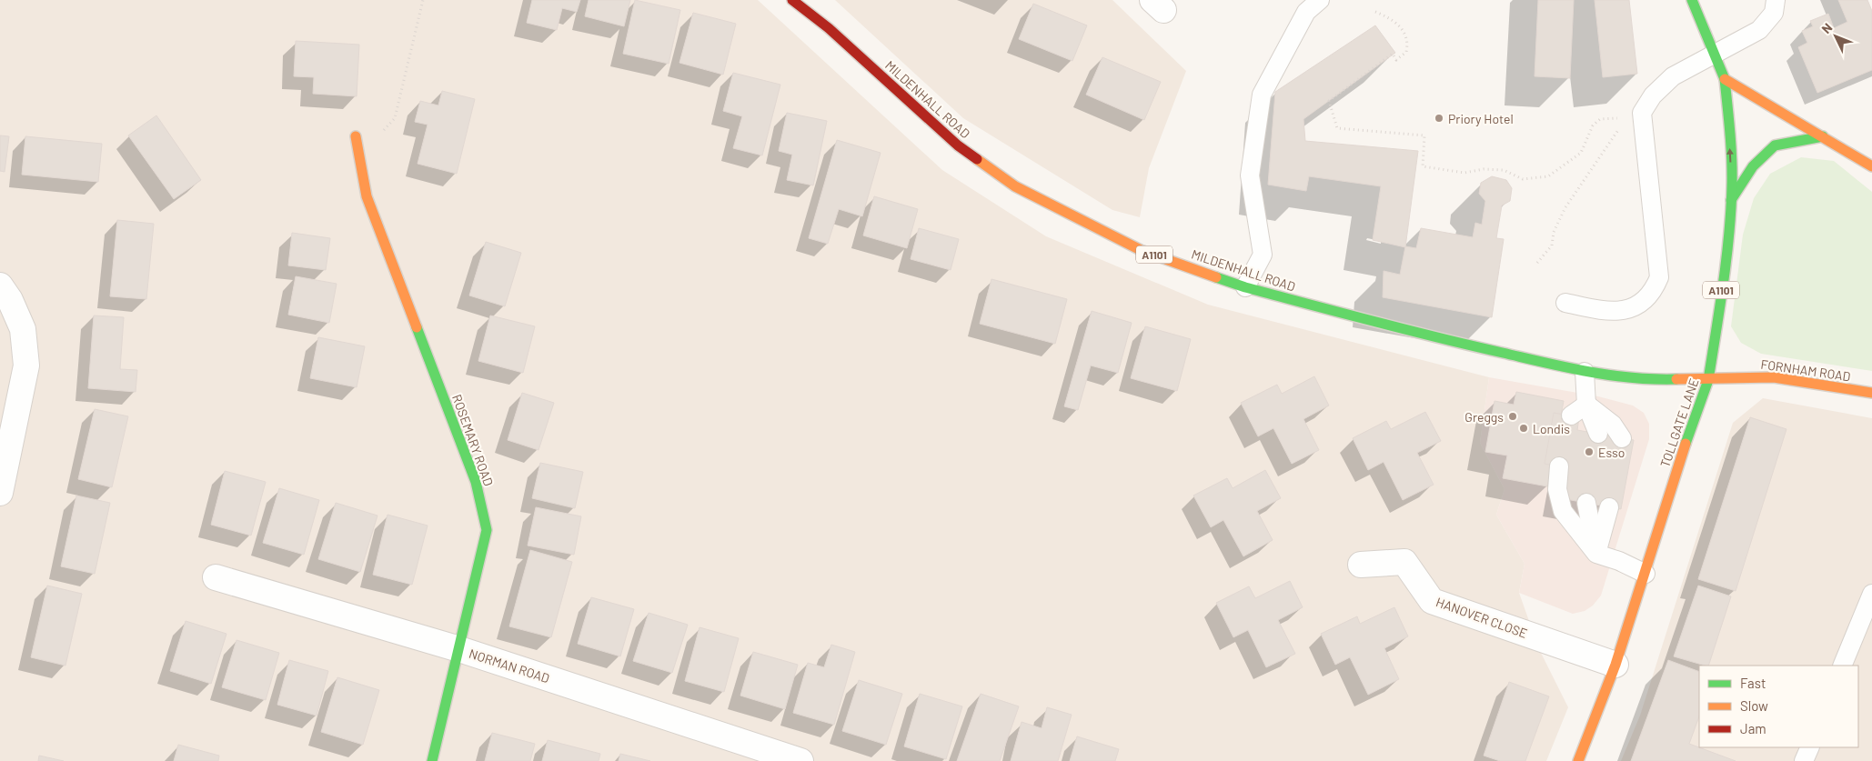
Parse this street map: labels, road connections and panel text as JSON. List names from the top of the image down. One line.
{"streets":{"main road":["MILDENHALL ROAD","A1101","FORNHAM ROAD","TOLLGATE LANE","ROSEMARY ROAD"],"street":["HANOVER CLOSE","NORMAN ROAD"]},"crossings":[["MILDENHALL ROAD","FORNHAM ROAD"],["MILDENHALL ROAD","TOLLGATE LANE"],["A1101","TOLLGATE LANE"],["FORNHAM ROAD","TOLLGATE LANE"],["TOLLGATE LANE","HANOVER CLOSE"],["ROSEMARY ROAD","NORMAN ROAD"]],"places":["Priory Hotel","Greggs","Londis","Esso"],"legend":["Fast","Slow","Jam"],"north":"top left"}
